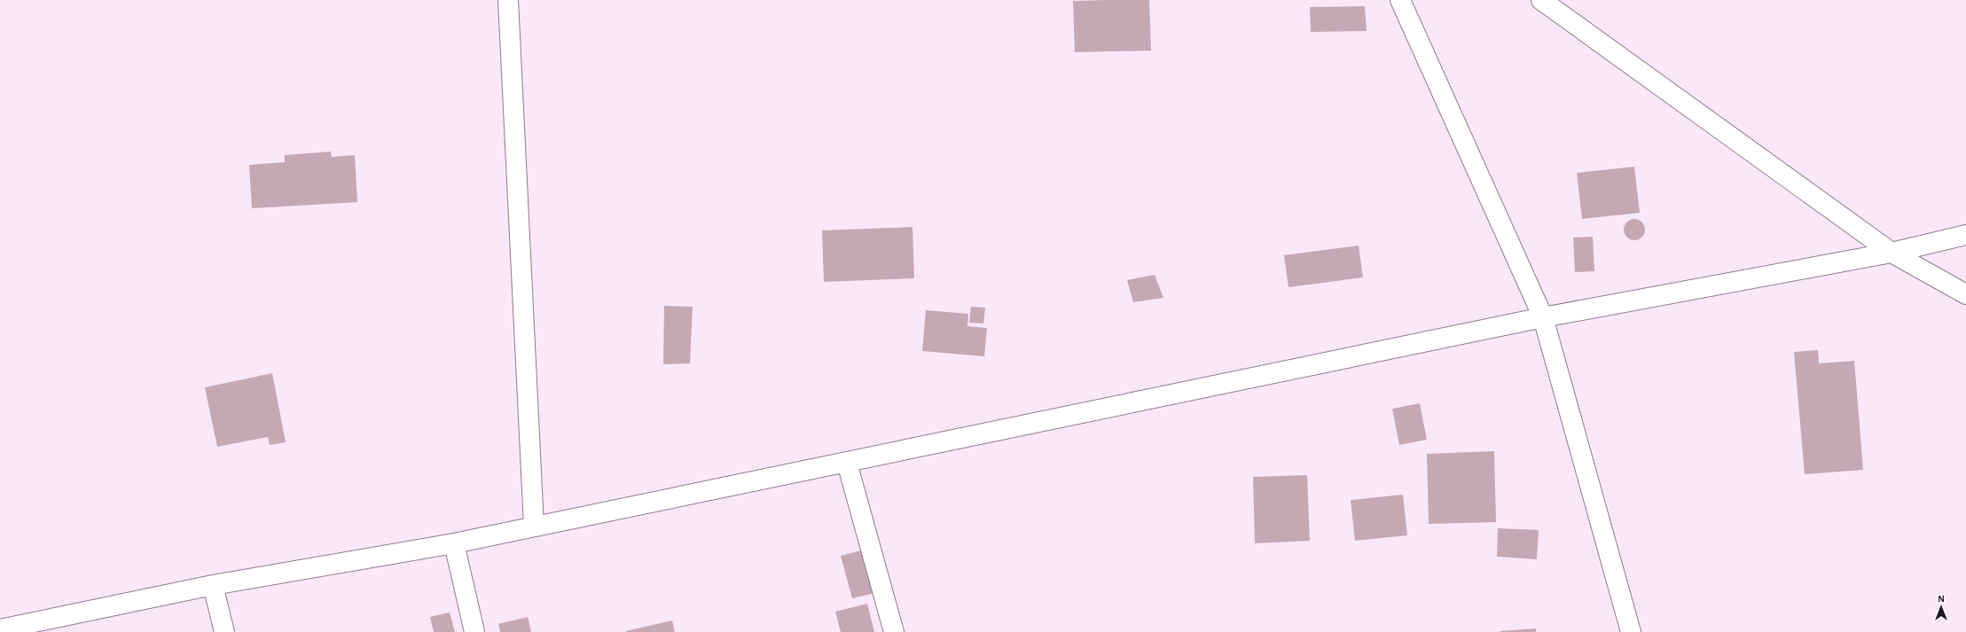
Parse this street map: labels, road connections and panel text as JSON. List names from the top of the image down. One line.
{"north":"top"}
